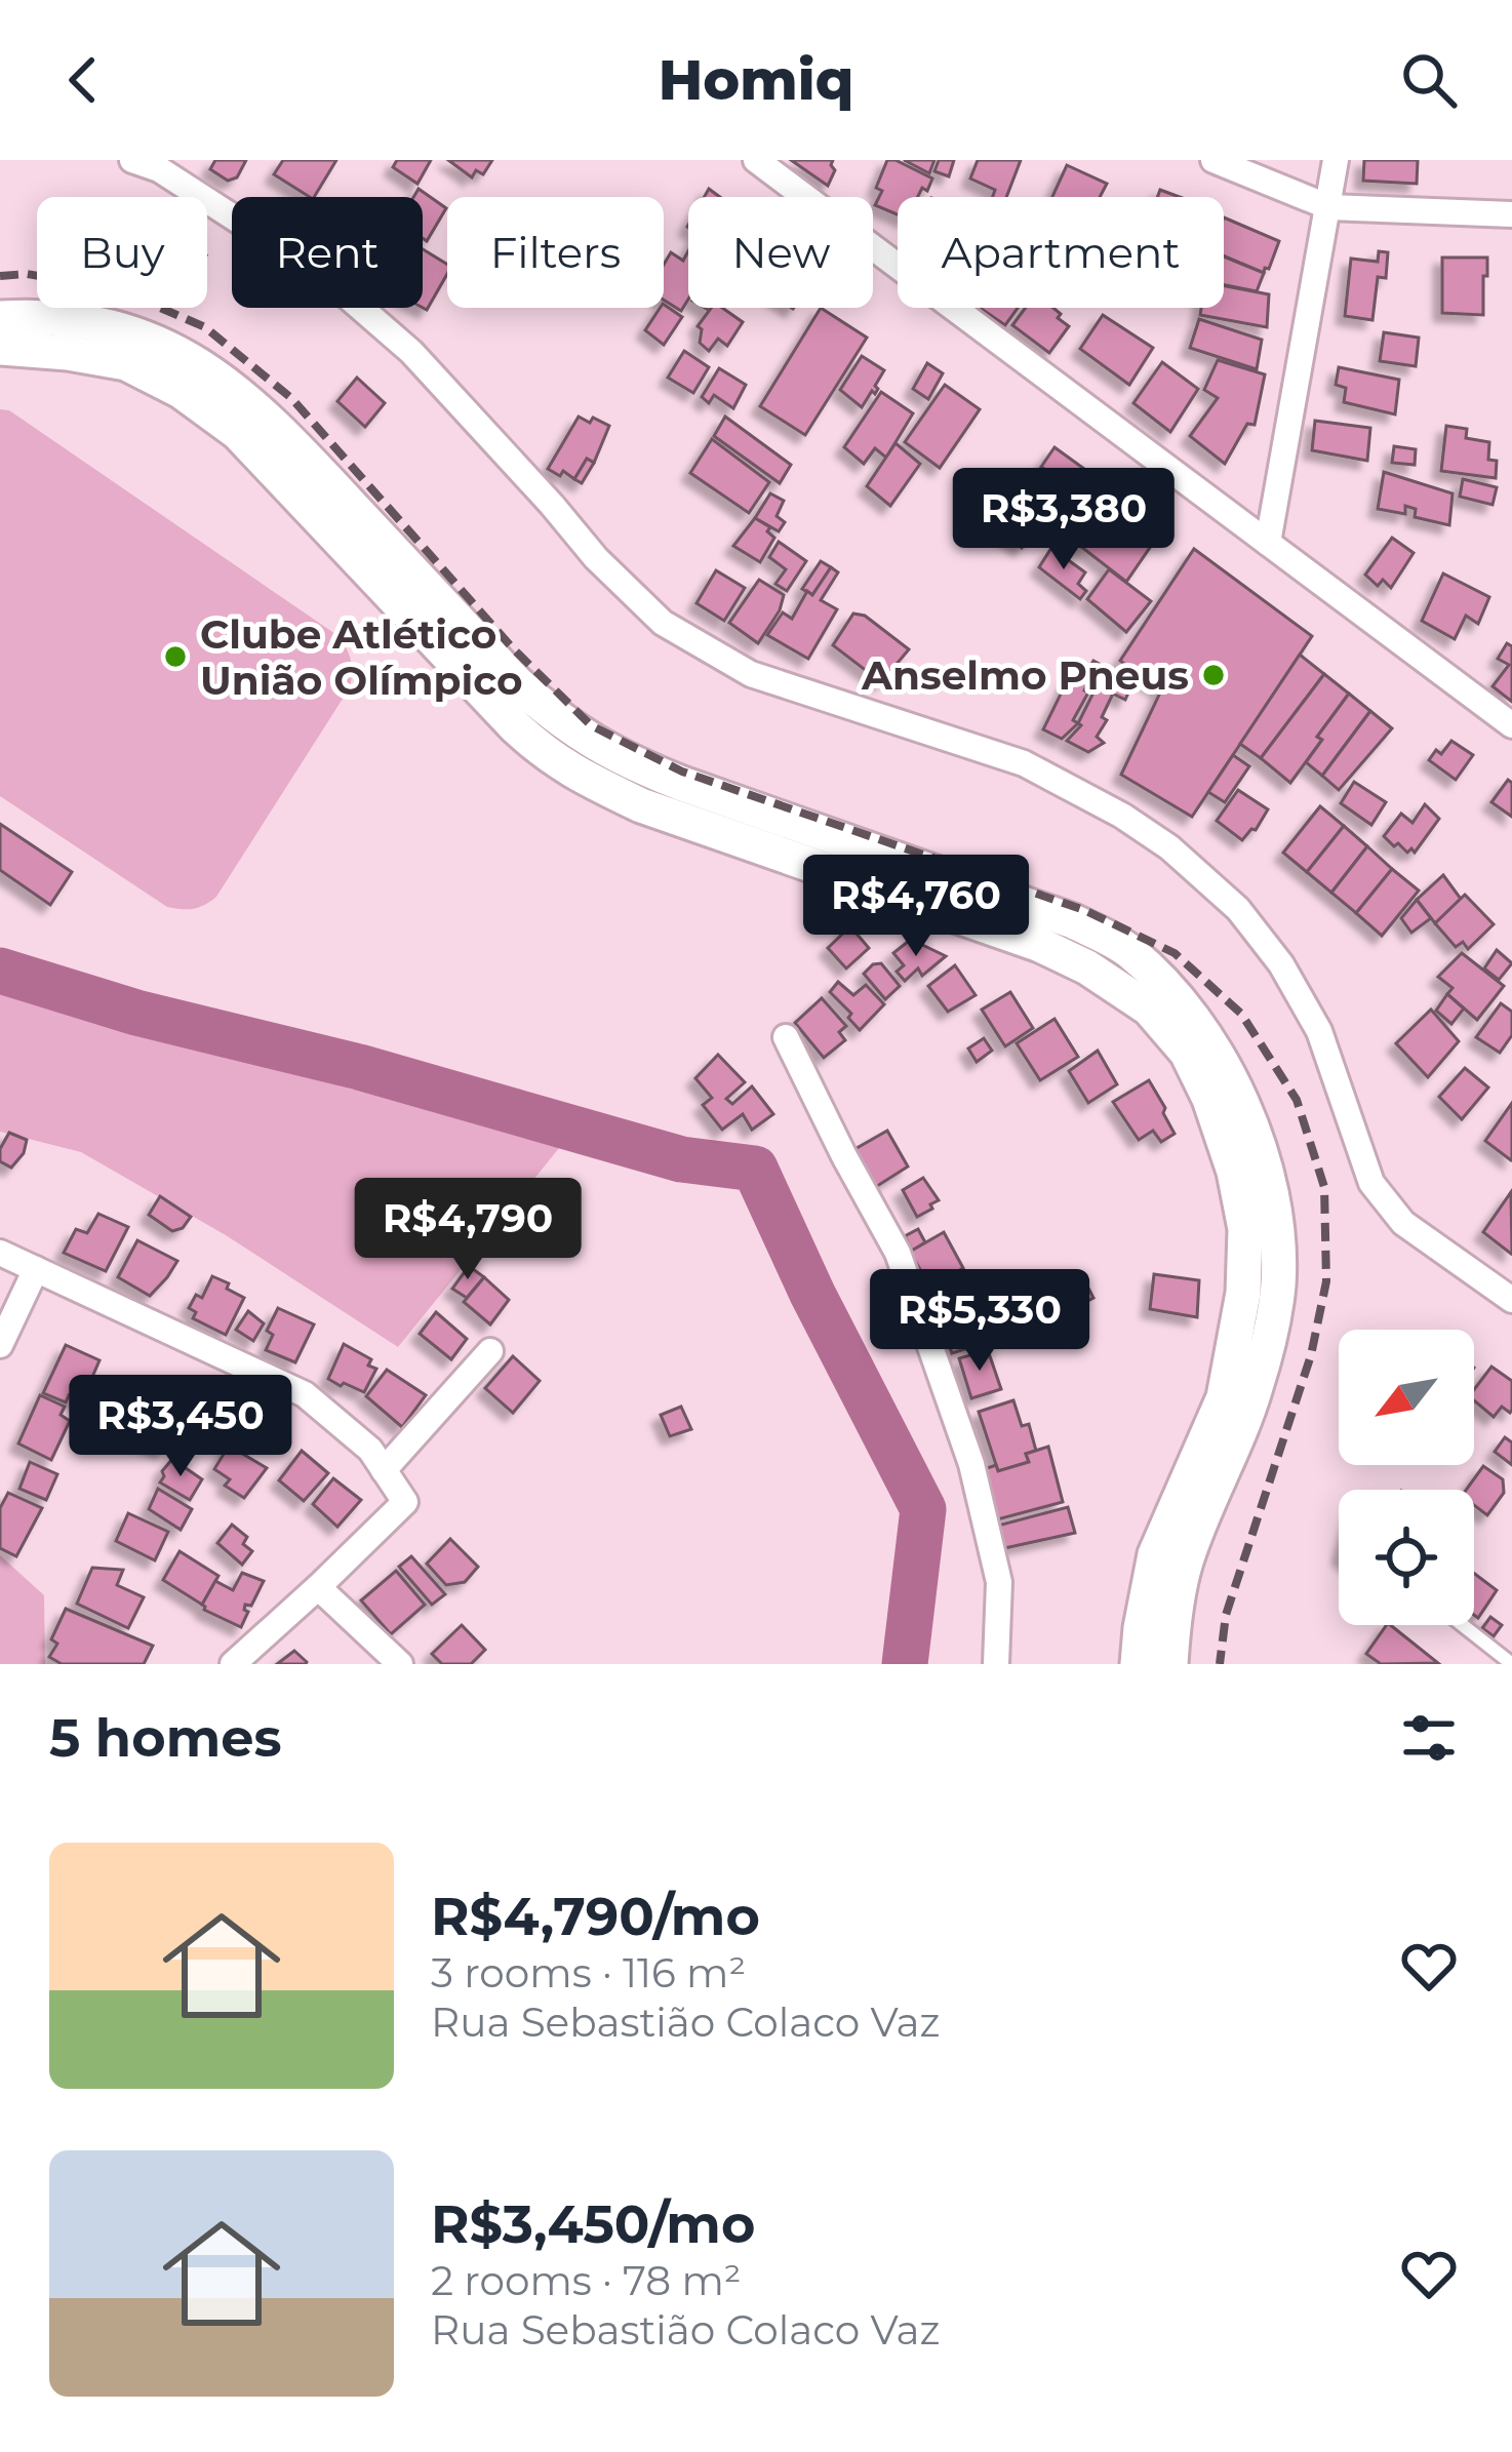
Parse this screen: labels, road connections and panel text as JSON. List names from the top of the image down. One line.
{"places":["Clube Atlético União Olímpico","Anselmo Pneus"],"north":"bottom left","page":{"header":"Homiq","chip":["Buy","Rent","Filters","New","Apartment"],"price":["R$3,380","R$4,760","R$4,790","R$5,330","R$3,450"],"heading":"5 homes","list":[{"name":"R$4,790/mo","note":"3 rooms · 116 m² · Rua Sebastião Colaco Vaz"},{"name":"R$3,450/mo","note":"2 rooms · 78 m² · Rua Sebastião Colaco Vaz"}]}}
